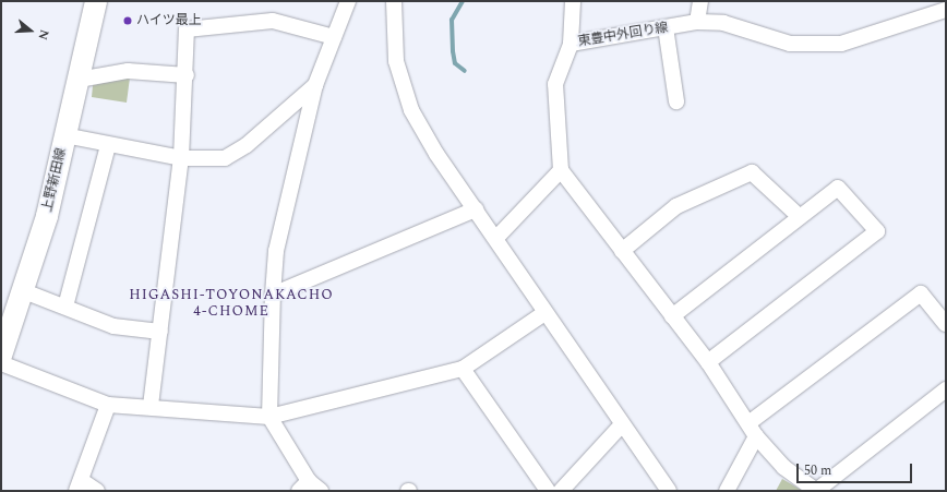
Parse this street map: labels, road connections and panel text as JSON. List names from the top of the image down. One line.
{"streets":{"street":["東豊中外回り線","上野新田線"]},"districts":["HIGASHI-TOYONAKACHO 4-CHOME"],"places":["ハイツ最上"],"scale_bar":"50 m","north":"right"}
